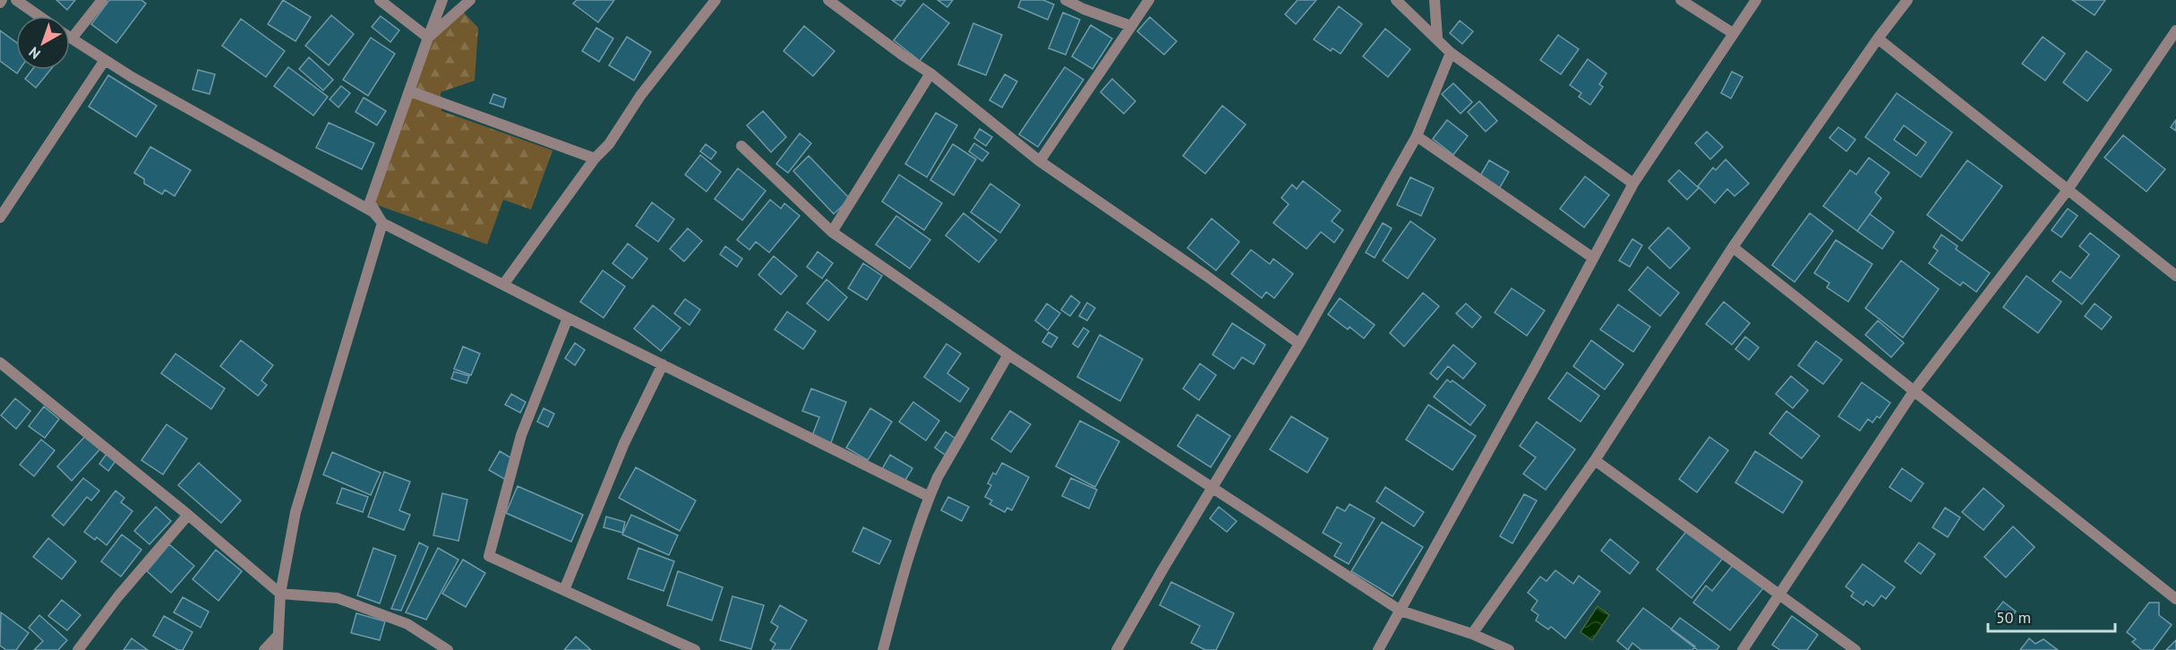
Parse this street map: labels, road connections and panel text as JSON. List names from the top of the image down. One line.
{"scale_bar":"50 m","north":"bottom left"}
